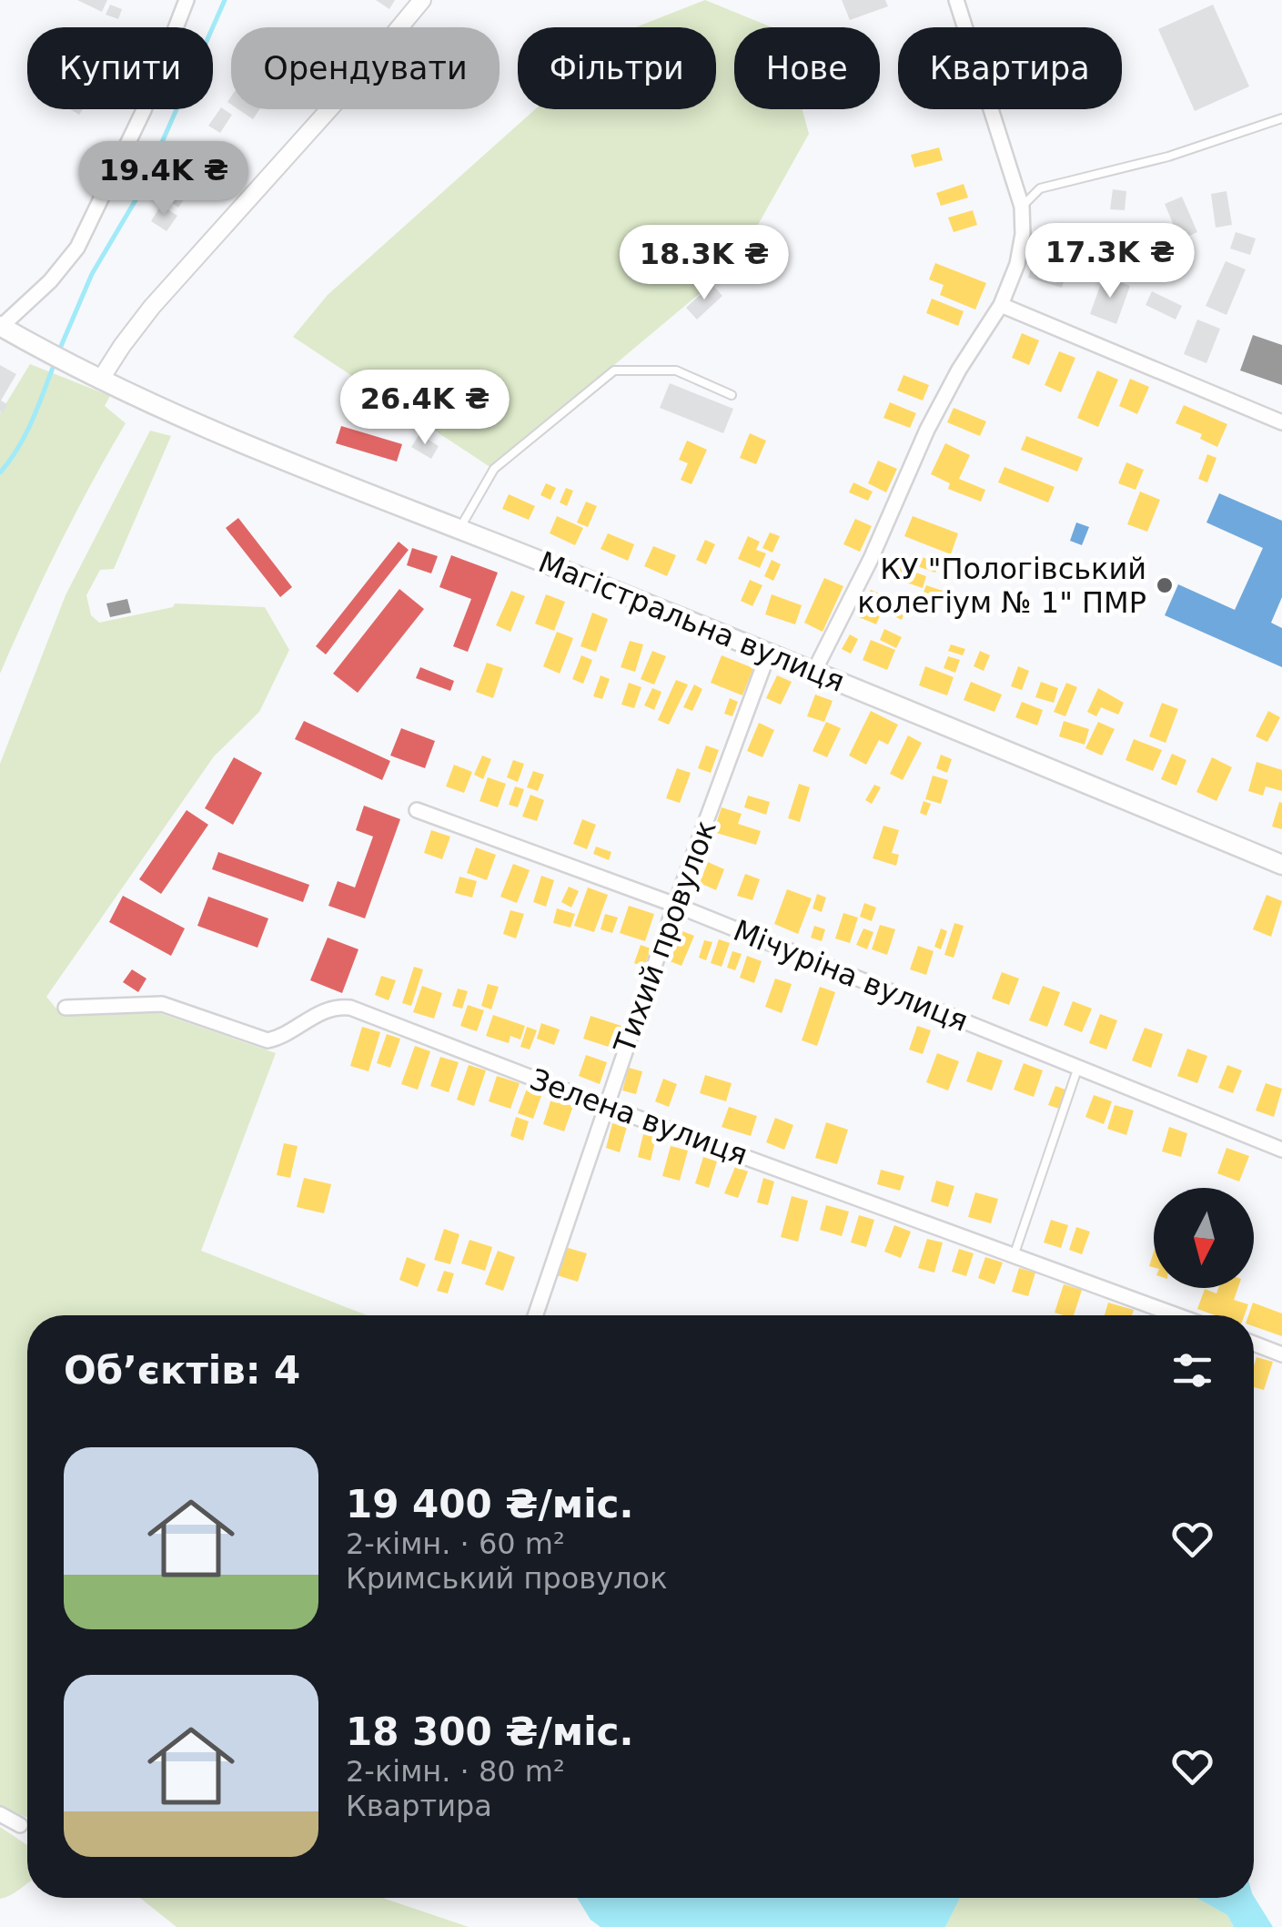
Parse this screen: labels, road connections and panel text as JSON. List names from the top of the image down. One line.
{"streets":{"main road":["Магістральна вулиця"],"street":["Тихий провулок","Мічуріна вулиця","Зелена вулиця"]},"crossings":[["Магістральна вулиця","Тихий провулок"],["Тихий провулок","Мічуріна вулиця"],["Тихий провулок","Зелена вулиця"]],"places":["КУ \"Пологівський колегіум № 1\" ПМР"],"north":"bottom","page":{"chip":["Купити","Орендувати","Фільтри","Нове","Квартира"],"price":["19.4K ₴","17.3K ₴","18.3K ₴","26.4K ₴"],"heading":"Об’єктів: 4","list":[{"name":"19 400 ₴/міс.","note":"2-кімн. · 60 m² · Кримський провулок"},{"name":"18 300 ₴/міс.","note":"2-кімн. · 80 m² · Квартира"}]}}
